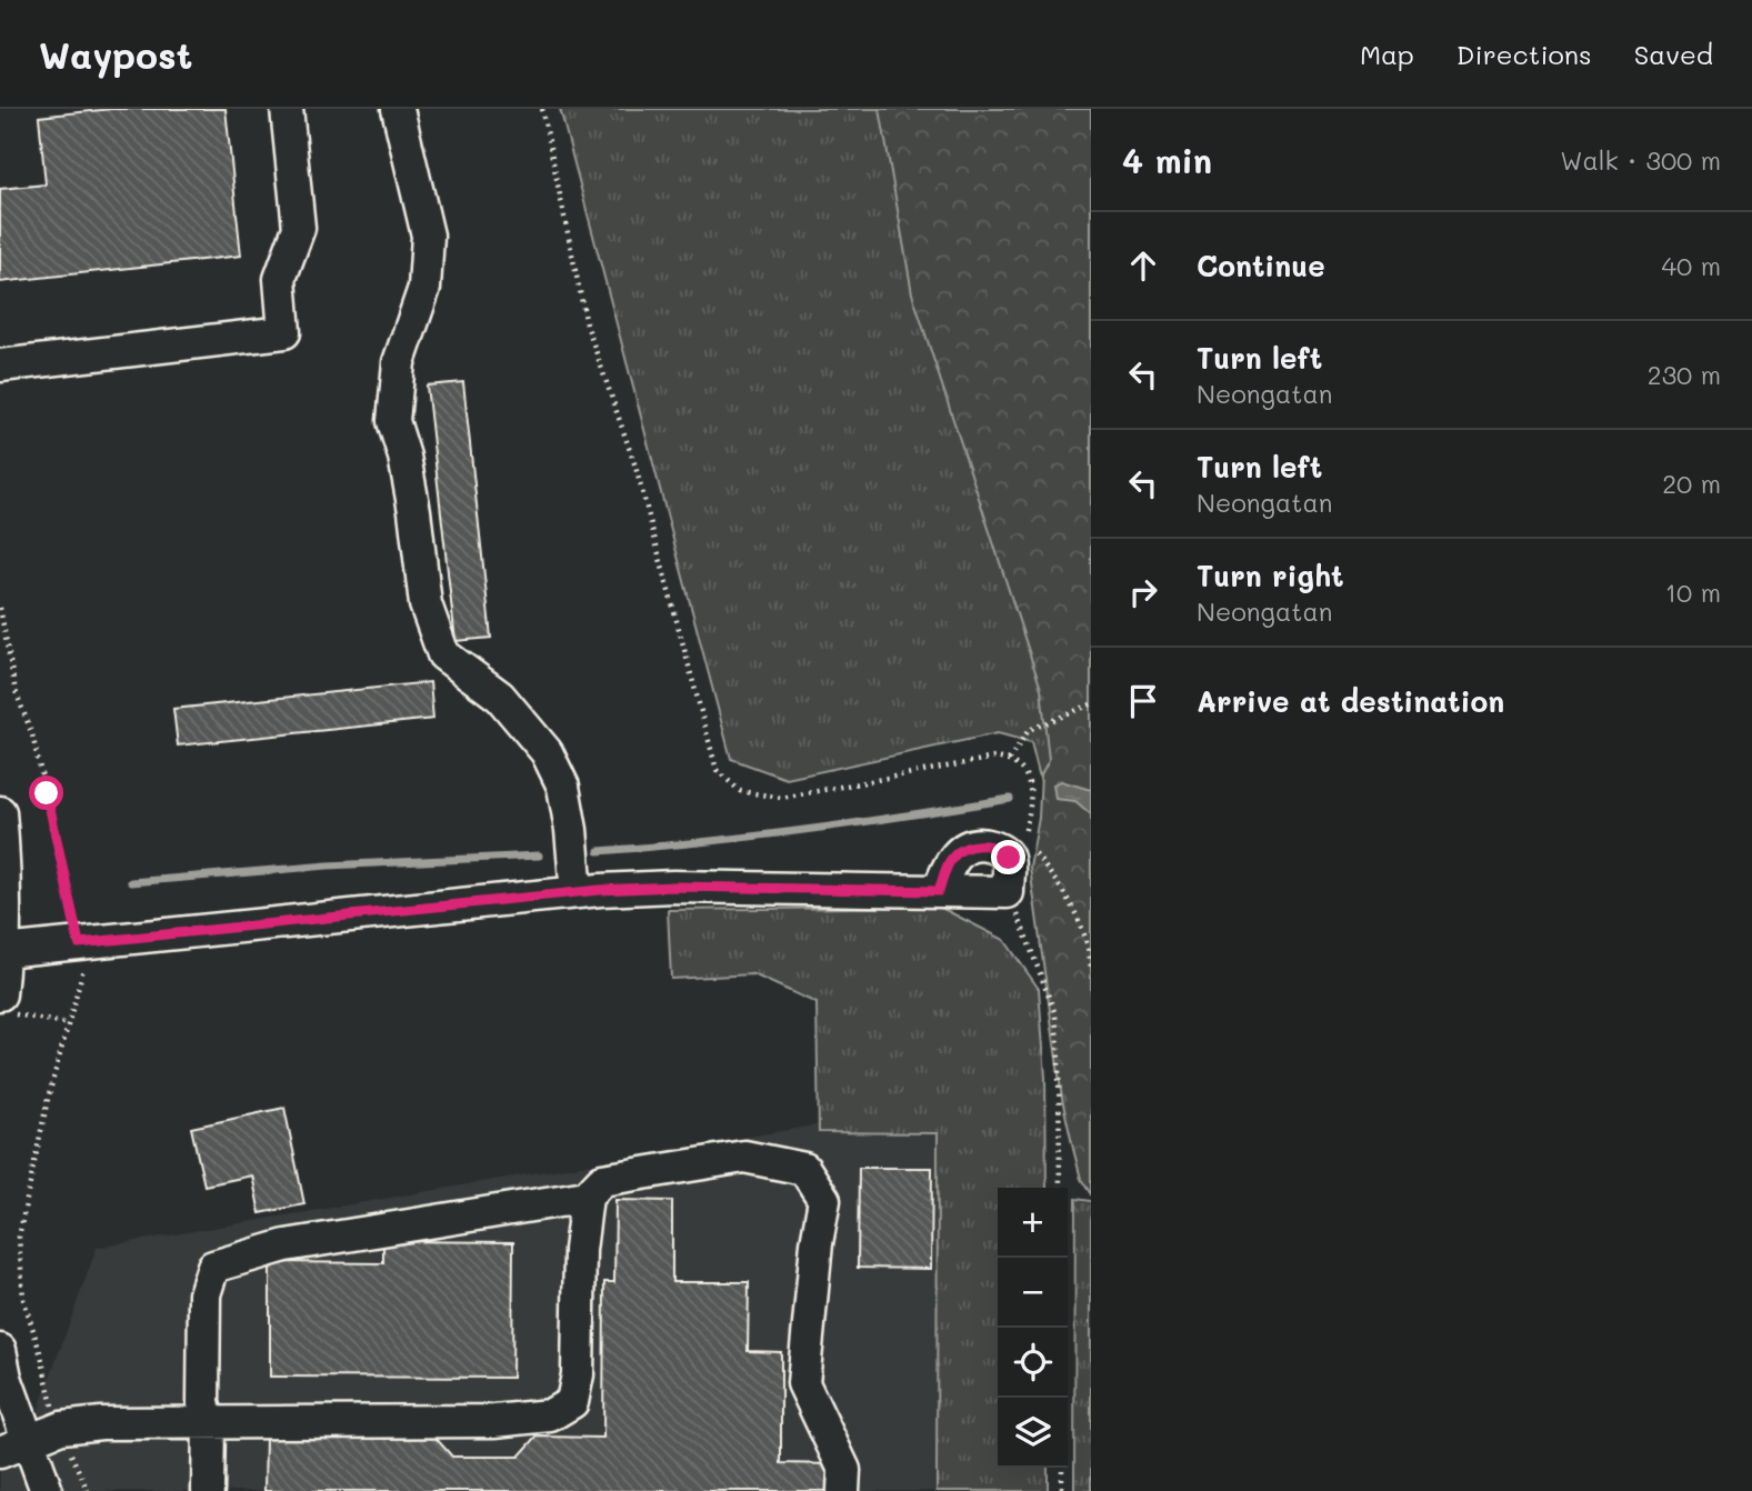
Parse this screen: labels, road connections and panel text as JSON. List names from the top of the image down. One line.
{"page":{"header":"Waypost","nav":["Map","Directions","Saved"],"heading":["4 min","Walk · 300 m"],"list":[["Continue","40 m"],["Turn left","Neongatan","230 m"],["Turn left","Neongatan","20 m"],["Turn right","Neongatan","10 m"],"Arrive at destination"],"map_buttons":["+","−"]}}
